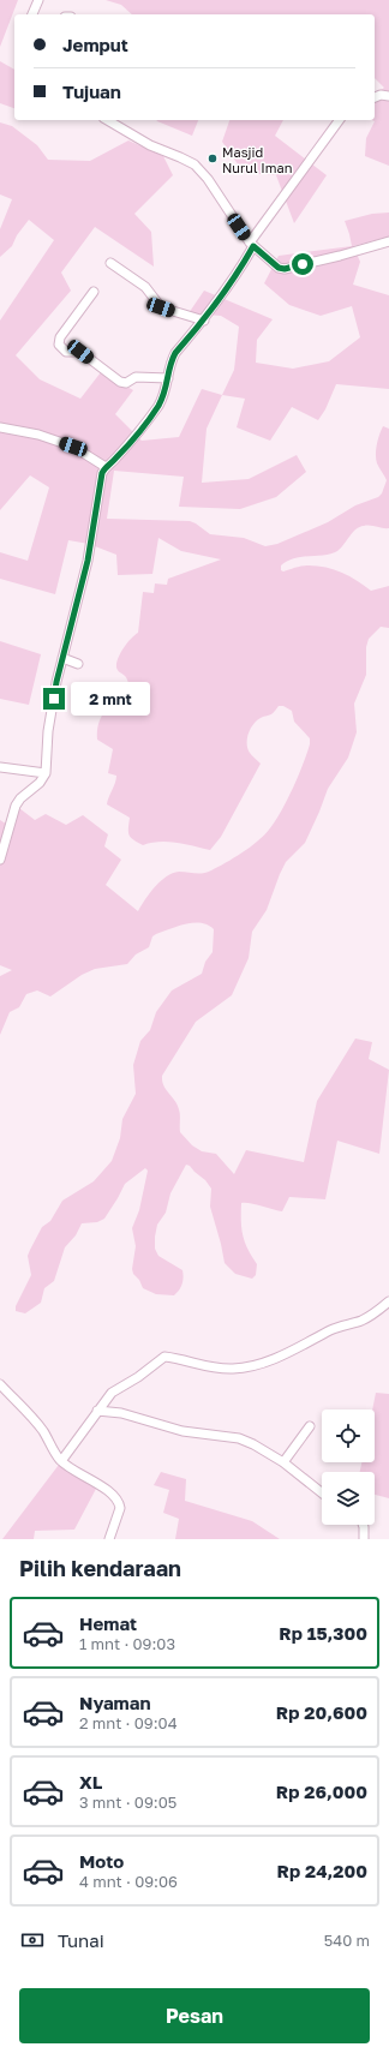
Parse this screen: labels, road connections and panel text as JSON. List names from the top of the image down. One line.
{"places":["Masjid Nurul Iman"],"page":{"banner":["Jemput","Tujuan"],"bubble":"2 mnt","heading":"Pilih kendaraan","list":[{"name":"Hemat","note":"1 mnt · 09:03","value":"Rp 15,300"},{"name":"Nyaman","note":"2 mnt · 09:04","value":"Rp 20,600"},{"name":"XL","note":"3 mnt · 09:05","value":"Rp 26,000"},{"name":"Moto","note":"4 mnt · 09:06","value":"Rp 24,200"}],"pay":["Tunai","540 m"],"buttons":"Pesan"}}
